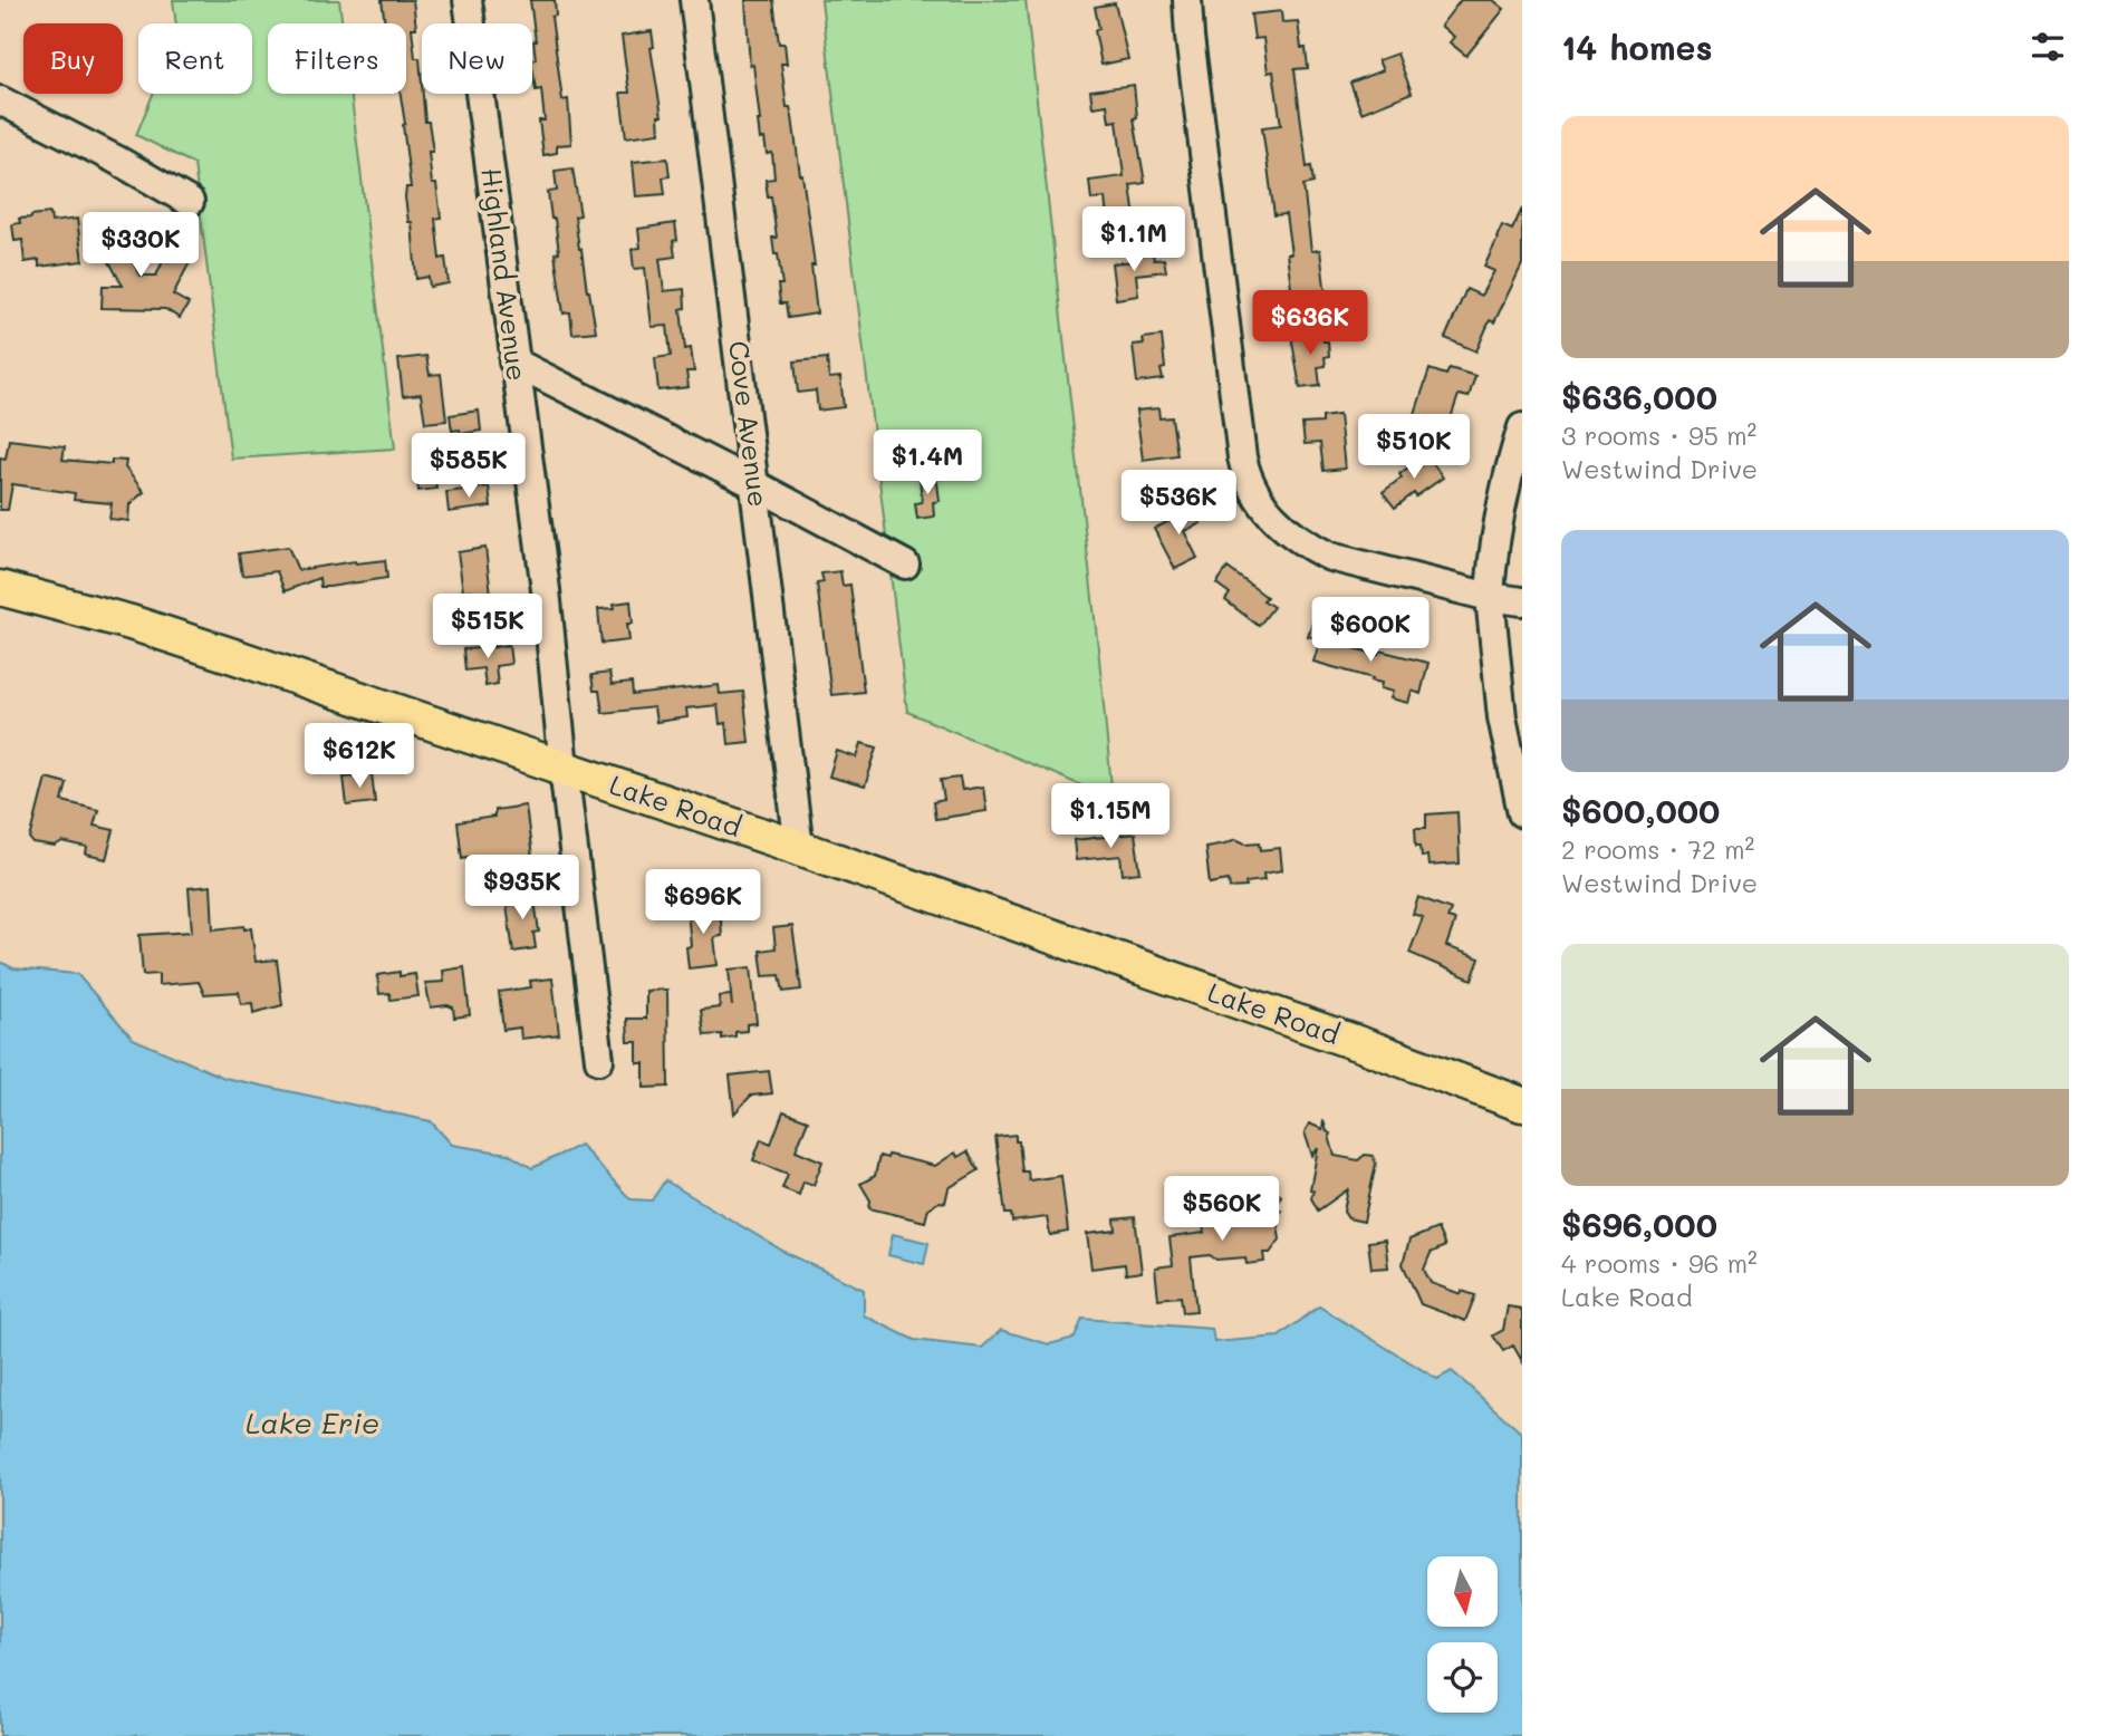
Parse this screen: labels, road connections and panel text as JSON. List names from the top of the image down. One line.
{"streets":{"main road":["Lake Road"],"street":["Highland Avenue","Cove Avenue"]},"crossings":[["Highland Avenue","Lake Road"],["Cove Avenue","Lake Road"]],"water":["Lake Erie"],"north":"bottom","page":{"heading":"14 homes","chip":["Buy","Rent","Filters","New"],"list":[{"name":"$636,000","note":"3 rooms · 95 m² · Westwind Drive"},{"name":"$600,000","note":"2 rooms · 72 m² · Westwind Drive"},{"name":"$696,000","note":"4 rooms · 96 m² · Lake Road"}],"price":["$1.1M","$330K","$636K","$510K","$1.4M","$585K","$536K","$515K","$600K","$612K","$1.15M","$935K","$696K","$560K"]}}
